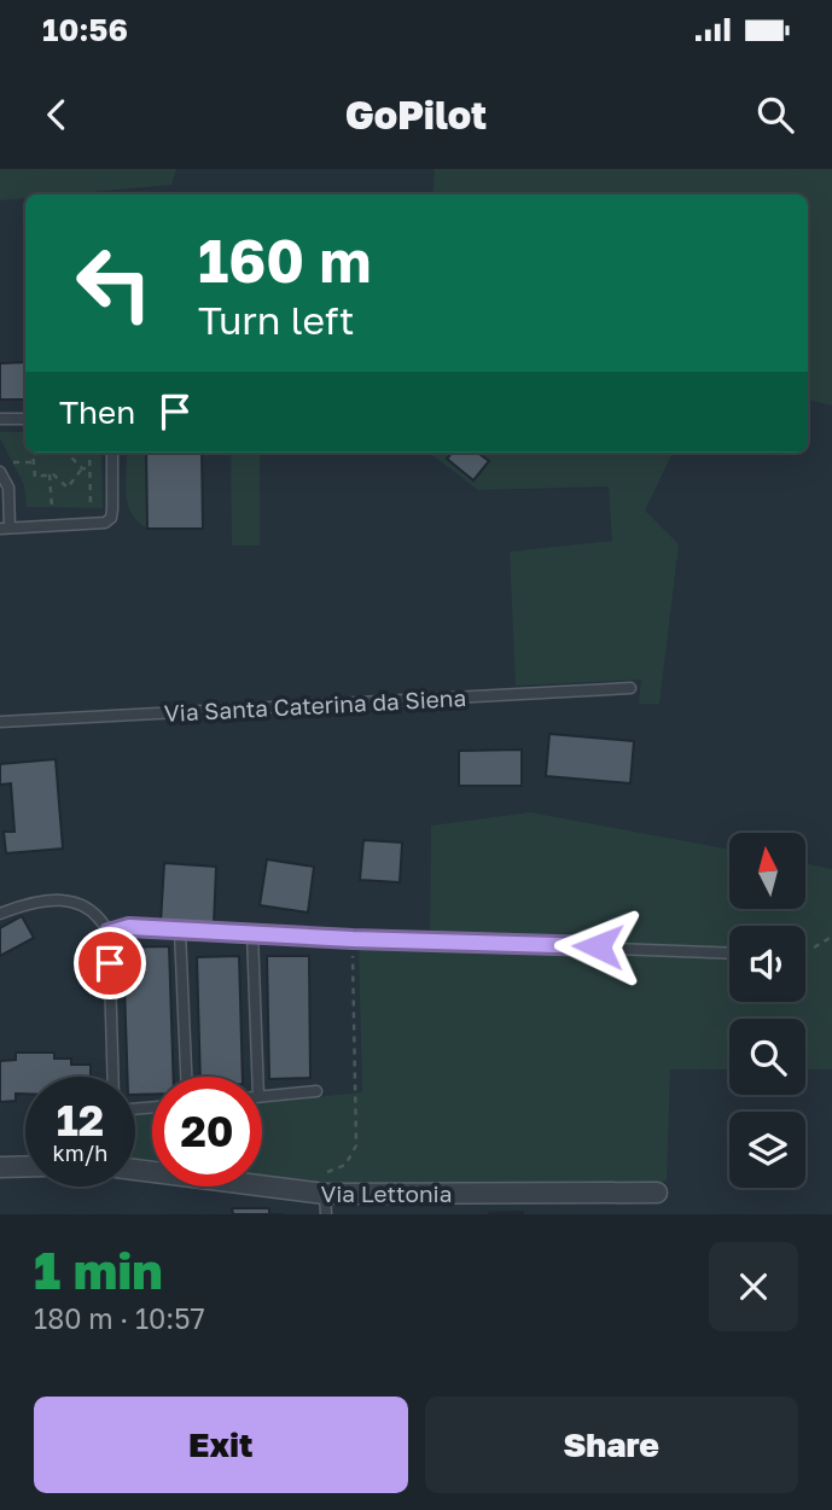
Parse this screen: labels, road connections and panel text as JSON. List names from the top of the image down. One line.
{"streets":{"street":["Via Lettonia"],"lane":["Via Santa Caterina da Siena"]},"north":"top","page":{"status":"10:56","header":"GoPilot","turn":["160 m","Turn left"],"then":"Then","speed":"12 km/h","limit":"20","heading":["1 min","180 m · 10:57"],"buttons":["Exit","Share"]}}
